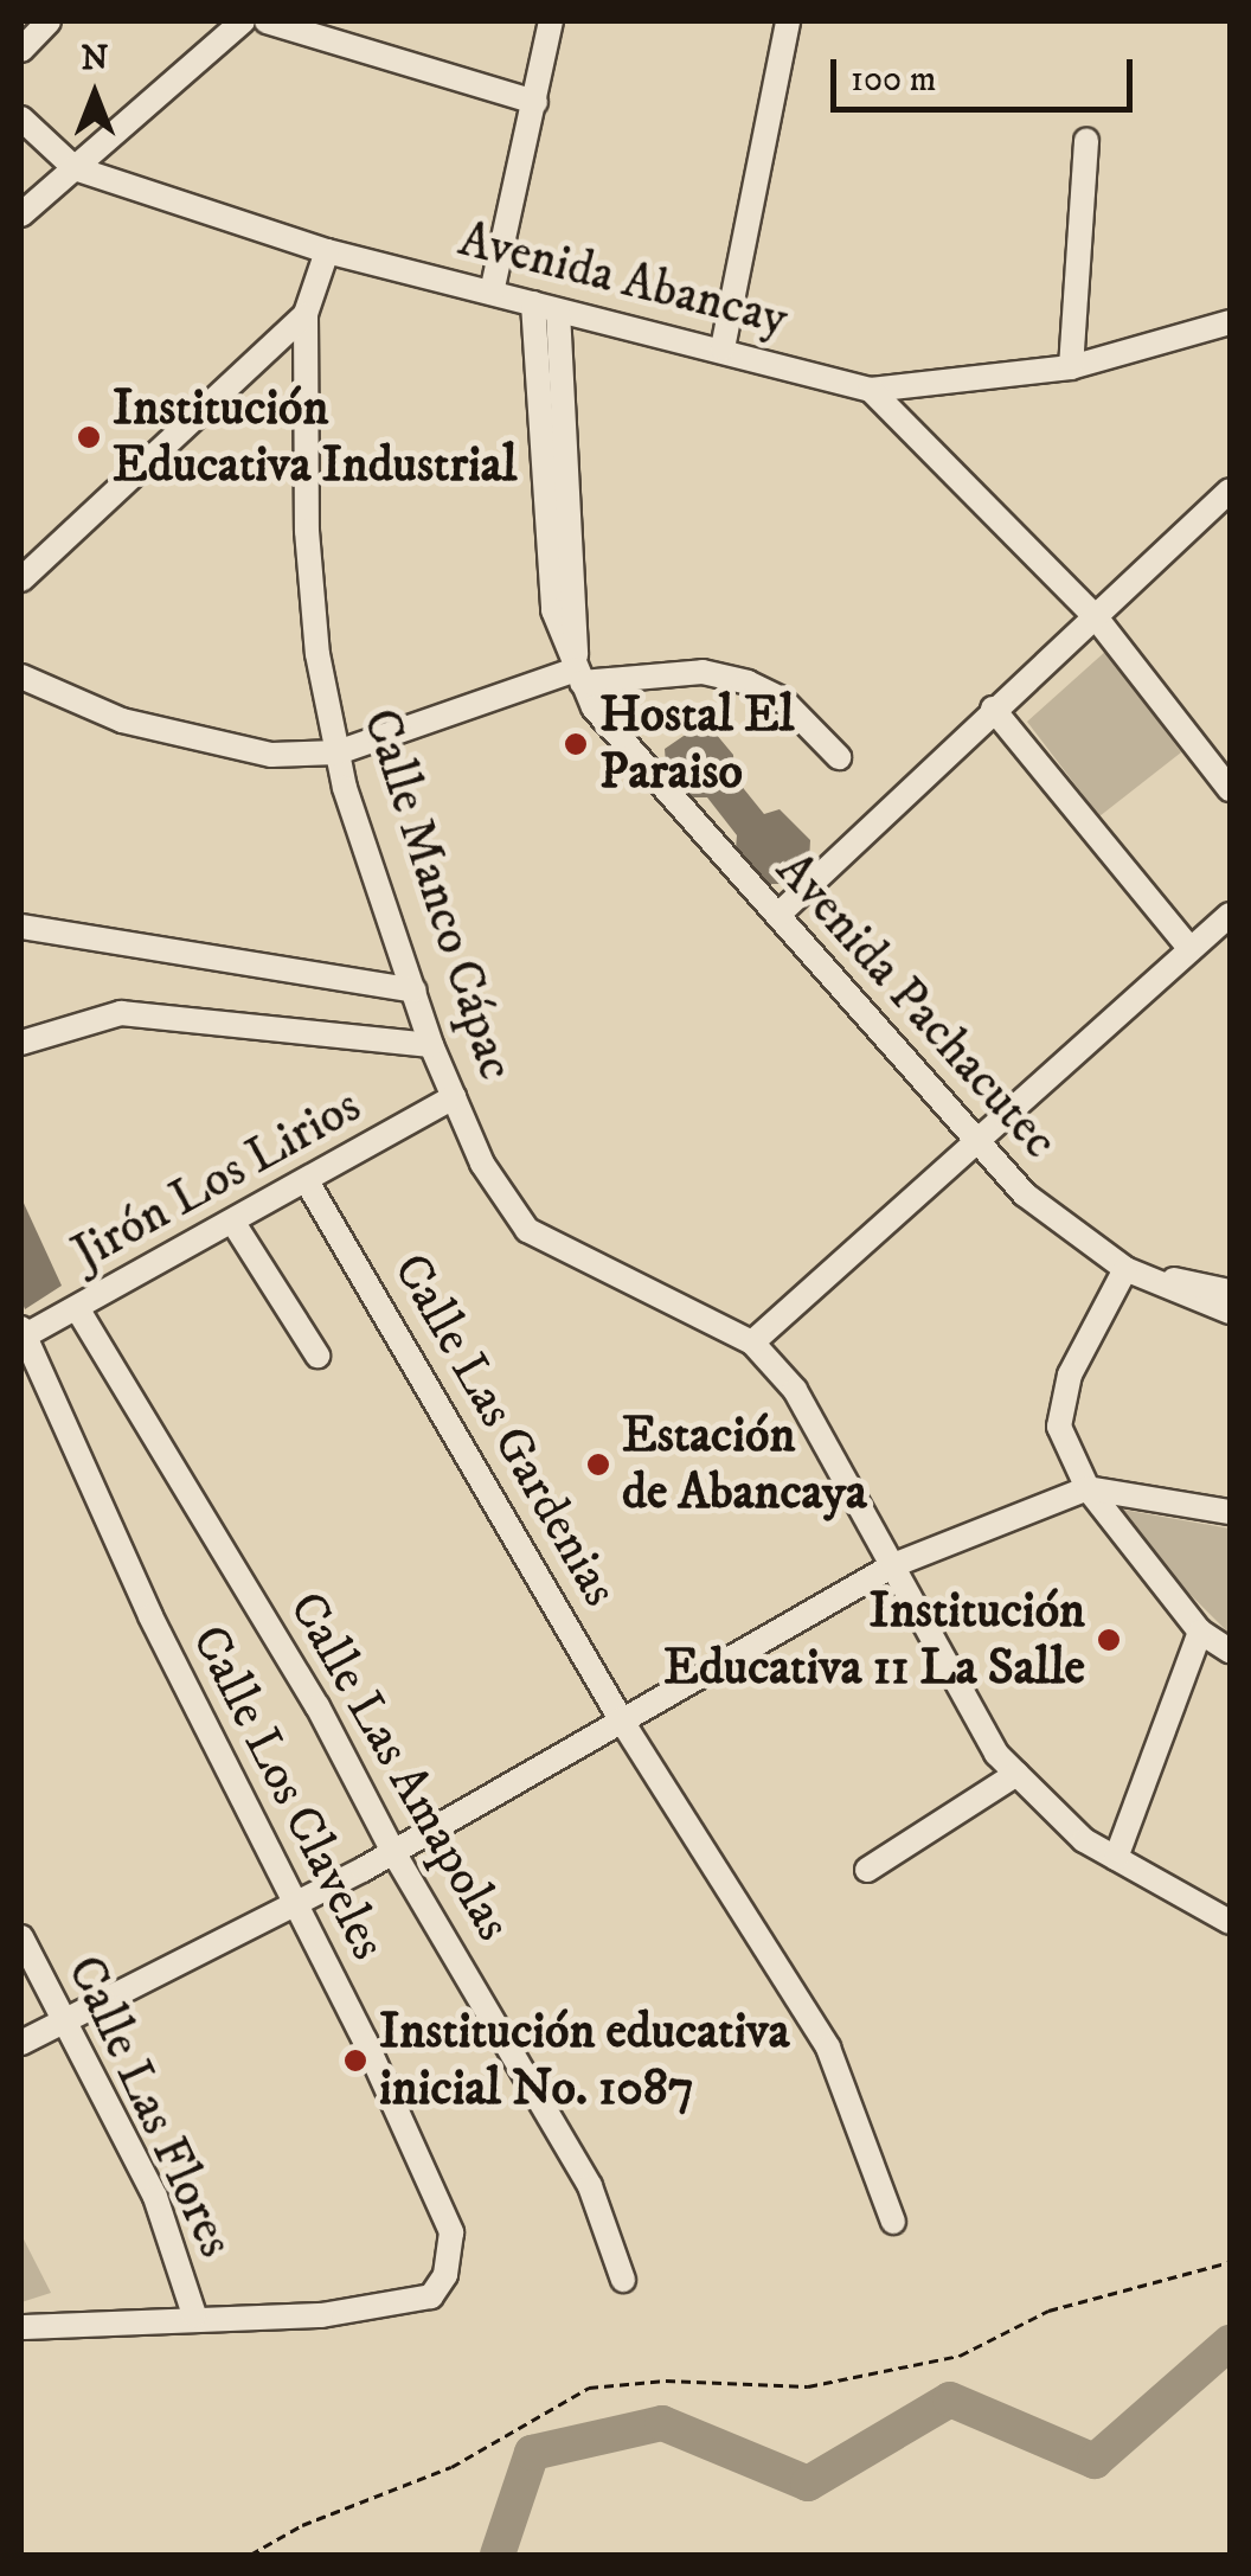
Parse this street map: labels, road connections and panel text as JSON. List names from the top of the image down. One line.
{"streets":{"street":["Avenida Abancay","Calle Manco Cápac","Avenida Pachacutec","Jirón Los Lirios","Calle Las Gardenias","Calle Las Amapolas","Calle Los Claveles","Calle Las Flores"]},"crossings":[["Avenida Abancay","Calle Manco Cápac"],["Avenida Abancay","Avenida Pachacutec"],["Calle Manco Cápac","Jirón Los Lirios"],["Jirón Los Lirios","Calle Las Gardenias"],["Jirón Los Lirios","Calle Las Amapolas"],["Jirón Los Lirios","Calle Los Claveles"],["Calle Los Claveles","Calle Las Flores"]],"places":["Institución Educativa Industrial","Hostal El Paraiso","Estación de Abancaya","Institución Educativa 11 La Salle","Institución educativa inicial No. 1087"],"scale_bar":"100 m","north":"top"}
